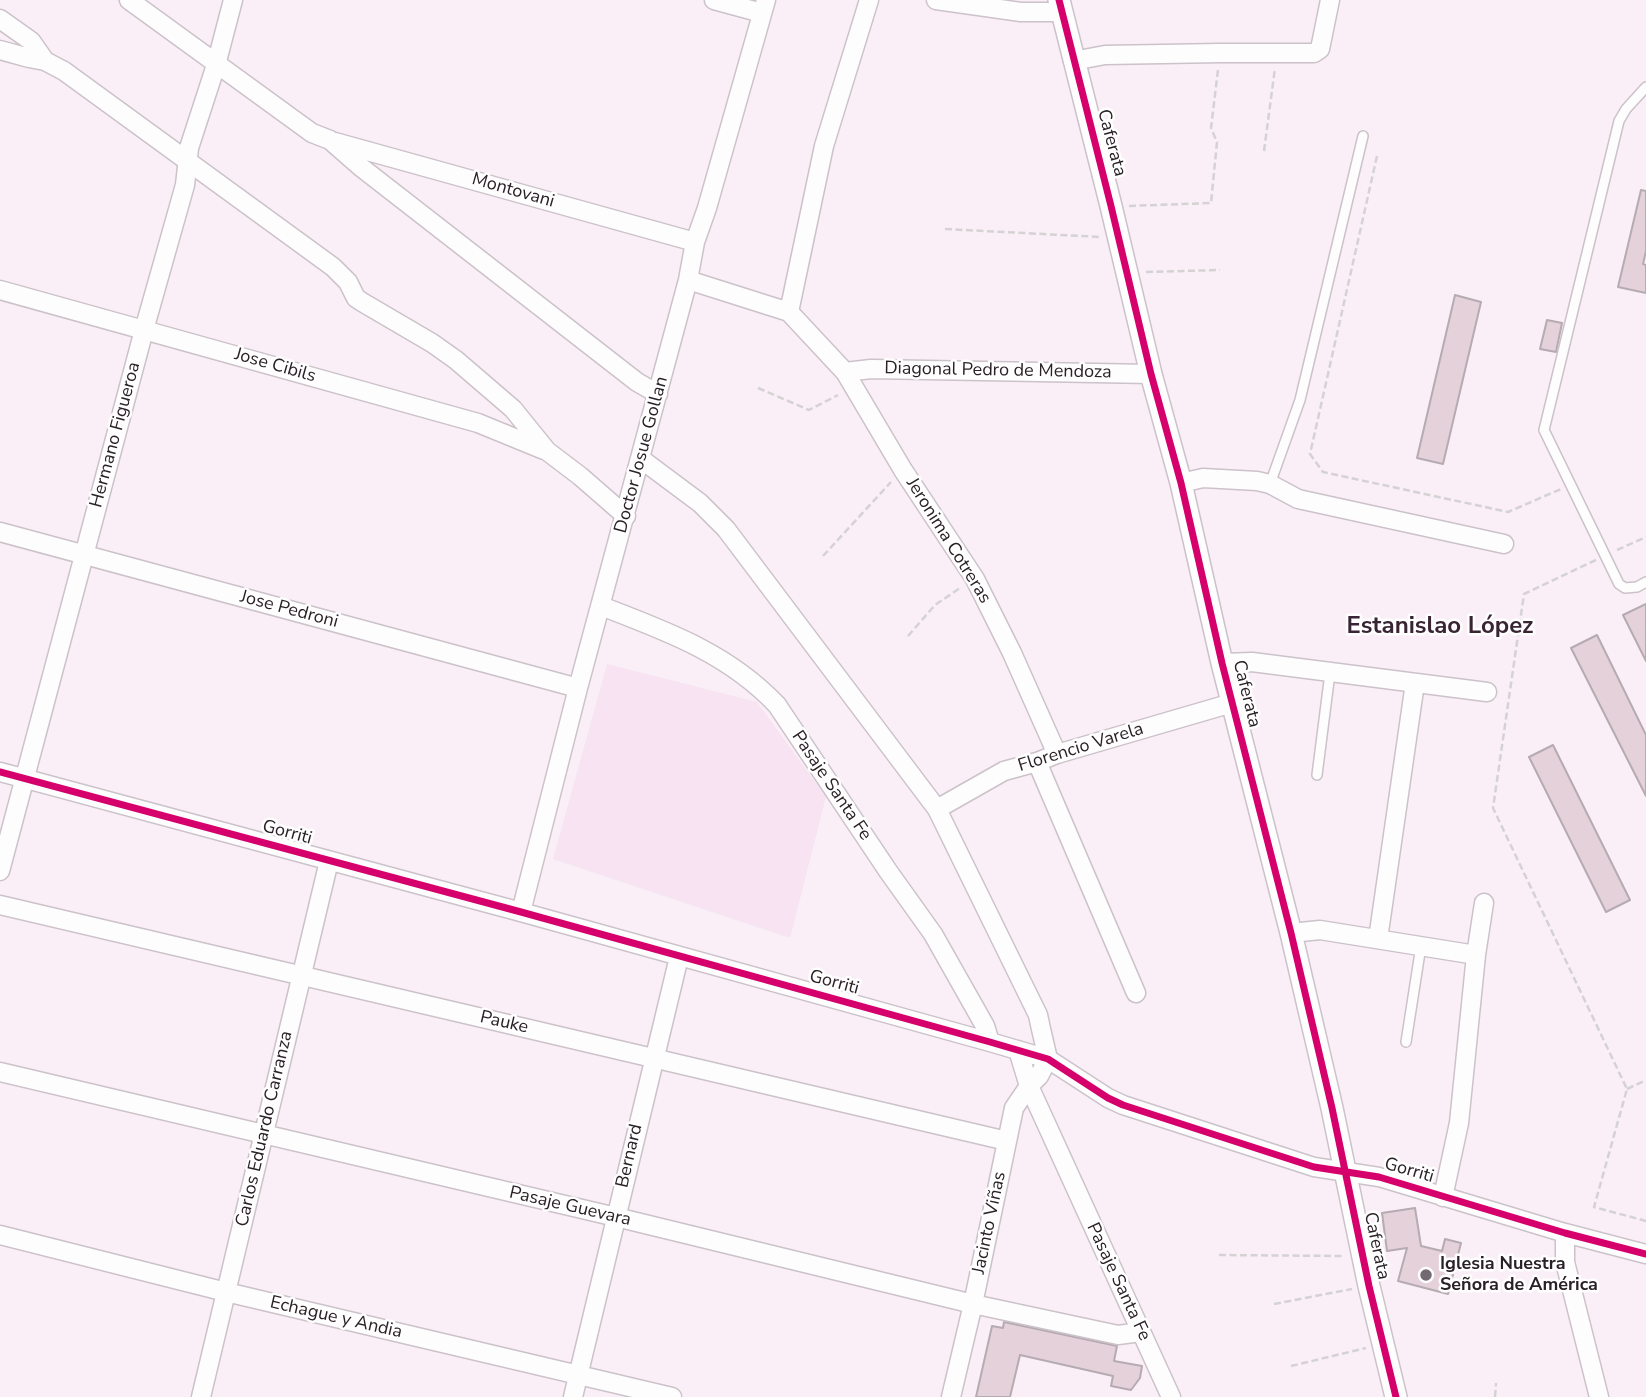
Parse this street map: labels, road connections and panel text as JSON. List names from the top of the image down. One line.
{"streets":{"street":["Caferata","Montovani","Jose Cibils","Diagonal Pedro de Mendoza","Hermano Figueroa","Doctor Josue Gollan","Jeronima Cotreras","Jose Pedroni","Florencio Varela","Pasaje Santa Fe","Gorriti","Pauke","Carlos Eduardo Carranza","Bernard","Pasaje Guevara","Jacinto Viñas","Echague y Andia"]},"crossings":[["Caferata","Diagonal Pedro de Mendoza"],["Caferata","Florencio Varela"],["Caferata","Gorriti"],["Montovani","Doctor Josue Gollan"],["Jose Cibils","Hermano Figueroa"],["Diagonal Pedro de Mendoza","Jeronima Cotreras"],["Hermano Figueroa","Jose Pedroni"],["Hermano Figueroa","Gorriti"],["Doctor Josue Gollan","Jose Pedroni"],["Doctor Josue Gollan","Pasaje Santa Fe"],["Doctor Josue Gollan","Gorriti"],["Jeronima Cotreras","Florencio Varela"],["Pasaje Santa Fe","Gorriti"],["Pasaje Santa Fe","Pasaje Guevara"],["Pasaje Santa Fe","Jacinto Viñas"],["Gorriti","Carlos Eduardo Carranza"],["Gorriti","Bernard"],["Gorriti","Jacinto Viñas"],["Pauke","Carlos Eduardo Carranza"],["Pauke","Bernard"],["Pauke","Jacinto Viñas"],["Carlos Eduardo Carranza","Pasaje Guevara"],["Carlos Eduardo Carranza","Echague y Andia"],["Bernard","Pasaje Guevara"],["Bernard","Echague y Andia"],["Pasaje Guevara","Jacinto Viñas"]],"districts":["Estanislao López"],"places":["Iglesia Nuestra Señora de América"]}
